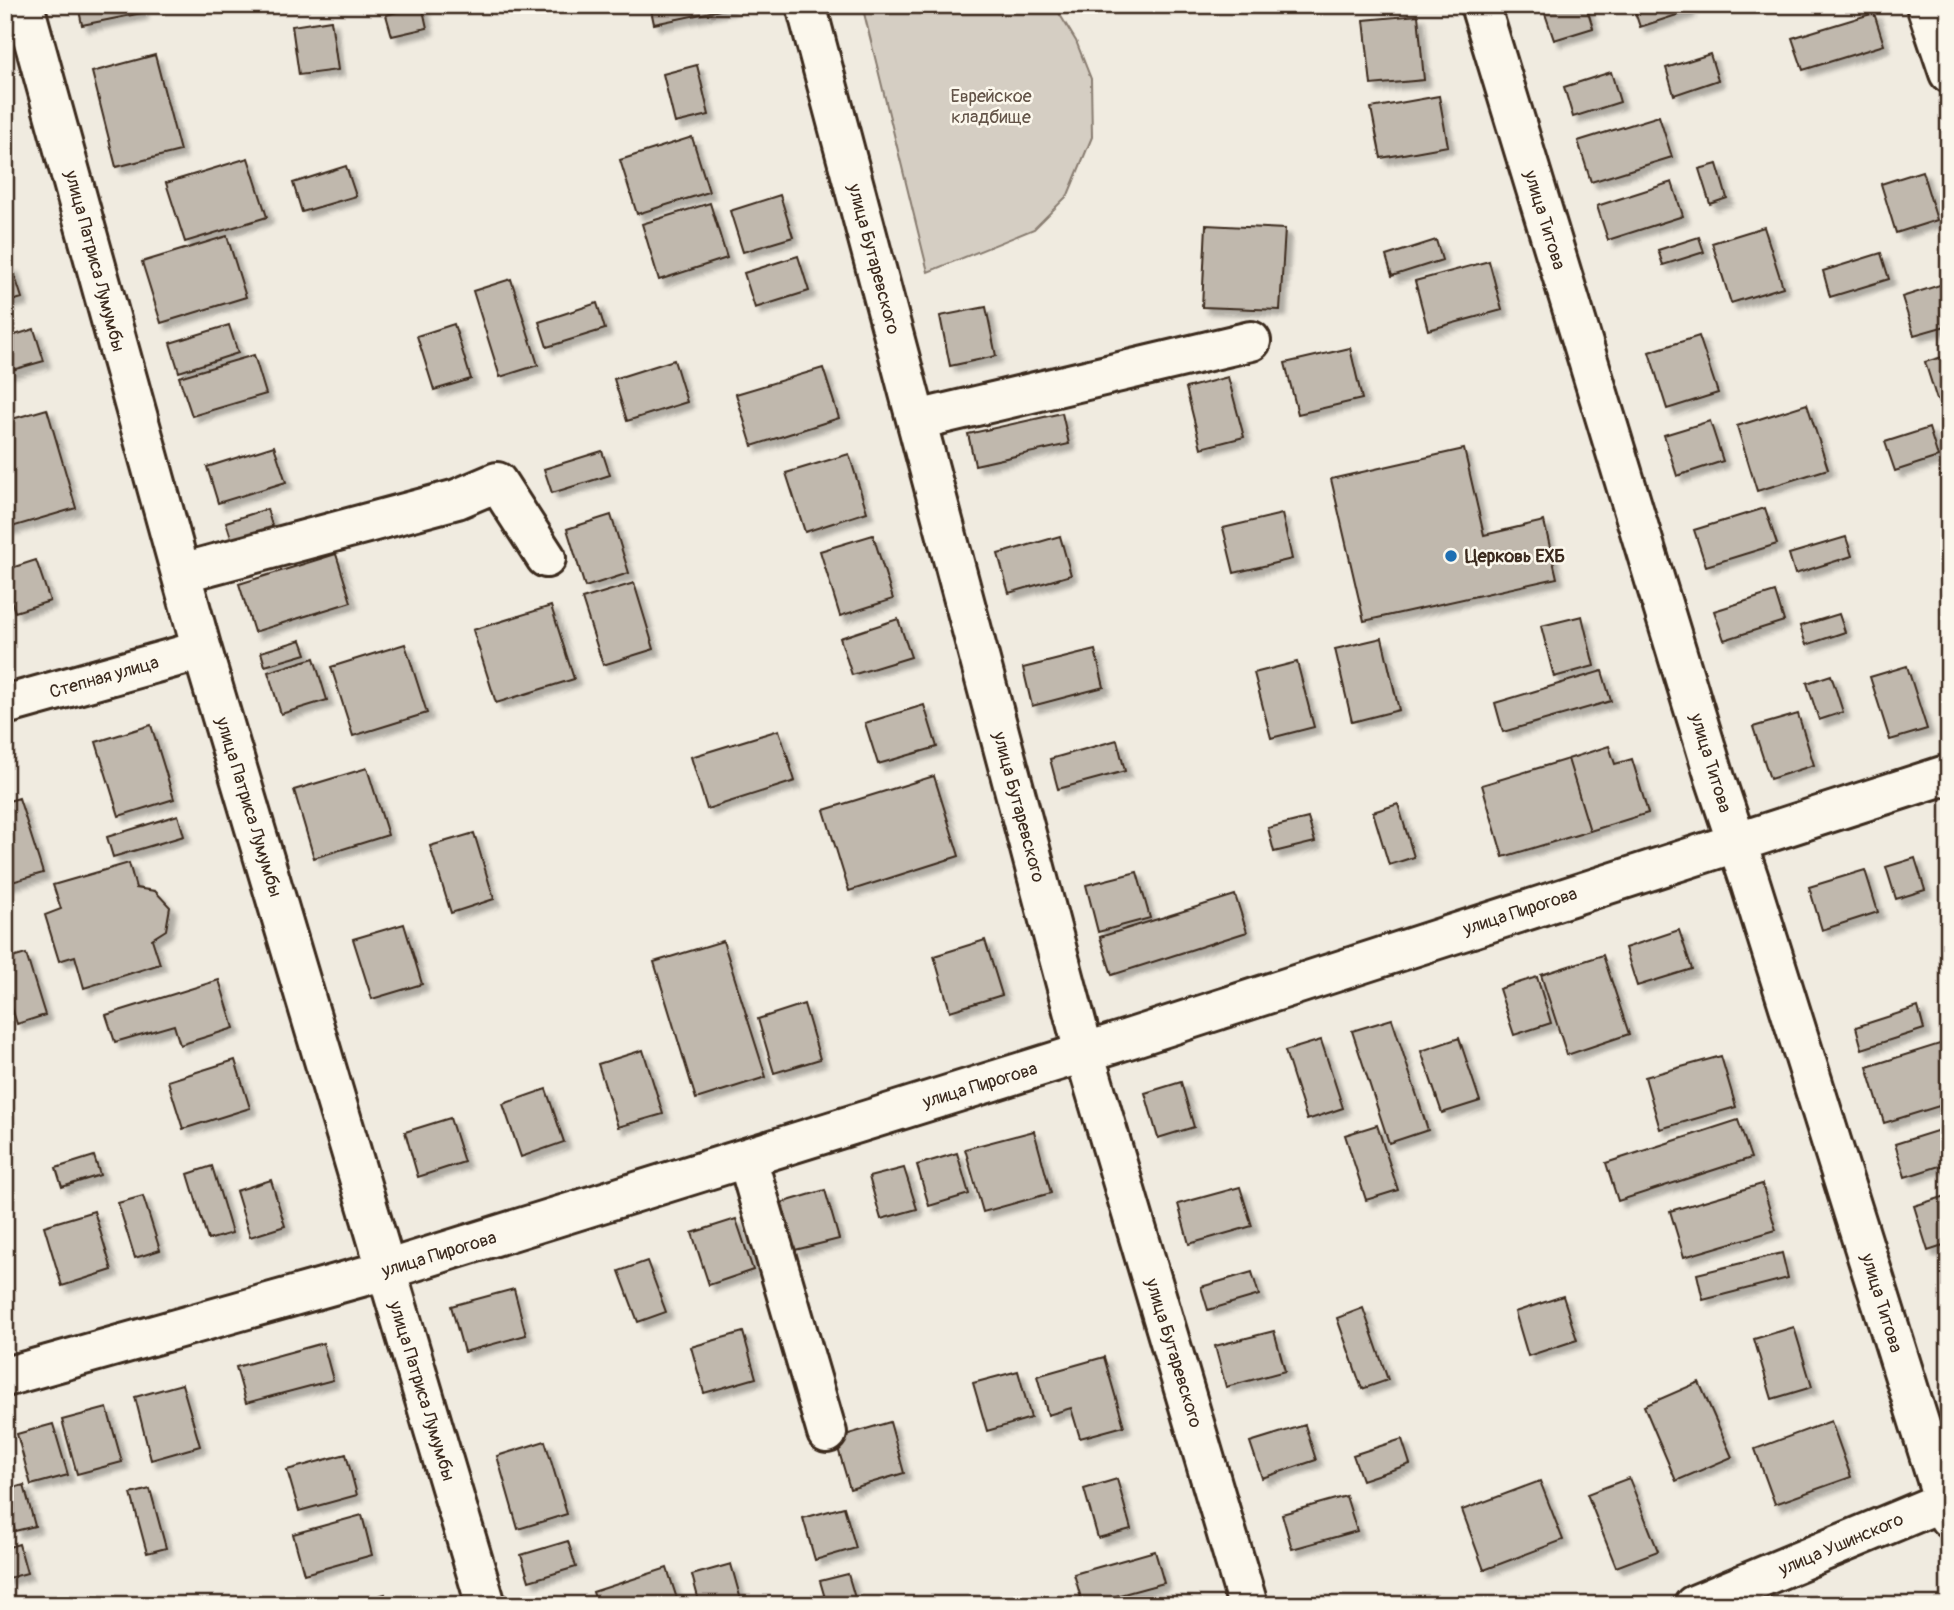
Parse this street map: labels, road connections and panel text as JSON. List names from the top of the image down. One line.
{"streets":{"street":["улица Титова","улица Бутаревского","улица Патриса Лумумбы","Степная улица","улица Пирогова","улица Ушинского"]},"crossings":[["улица Титова","улица Пирогова"],["улица Титова","улица Ушинского"],["улица Бутаревского","улица Пирогова"],["улица Патриса Лумумбы","Степная улица"],["улица Патриса Лумумбы","улица Пирогова"]],"parks":["Еврейское кладбище"],"places":["Церковь ЕХБ"]}
